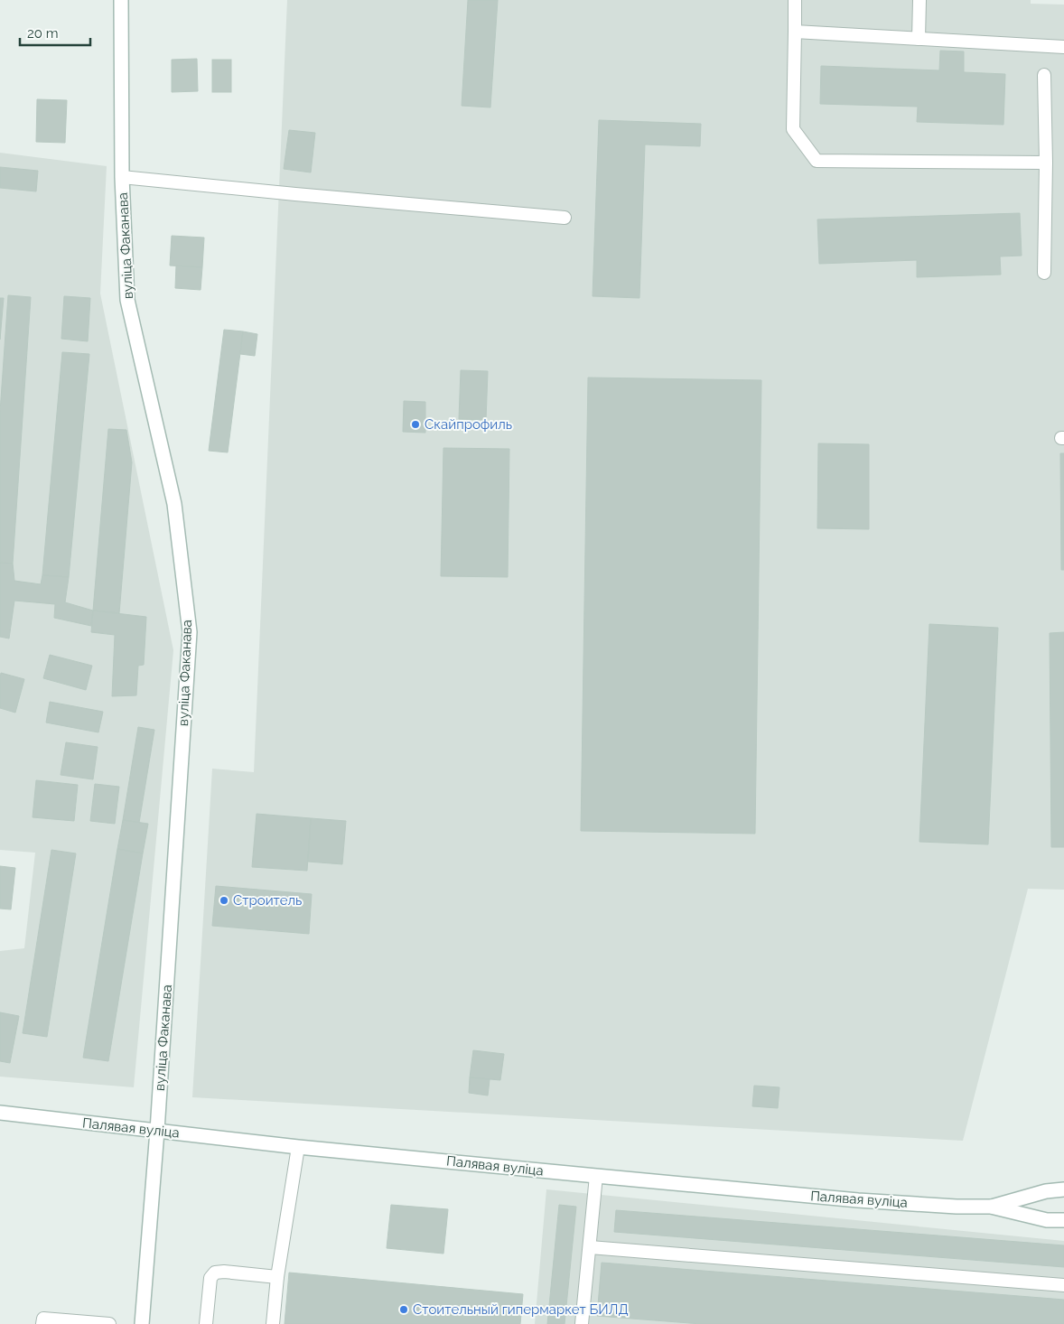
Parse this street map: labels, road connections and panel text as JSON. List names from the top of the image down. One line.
{"streets":{"main road":["вуліца Факанава","Палявая вуліца"]},"crossings":[["вуліца Факанава","Палявая вуліца"]],"places":["Скайпрофиль","Строитель","Стоительный гипермаркет БИЛД"],"scale_bar":"20 m"}
